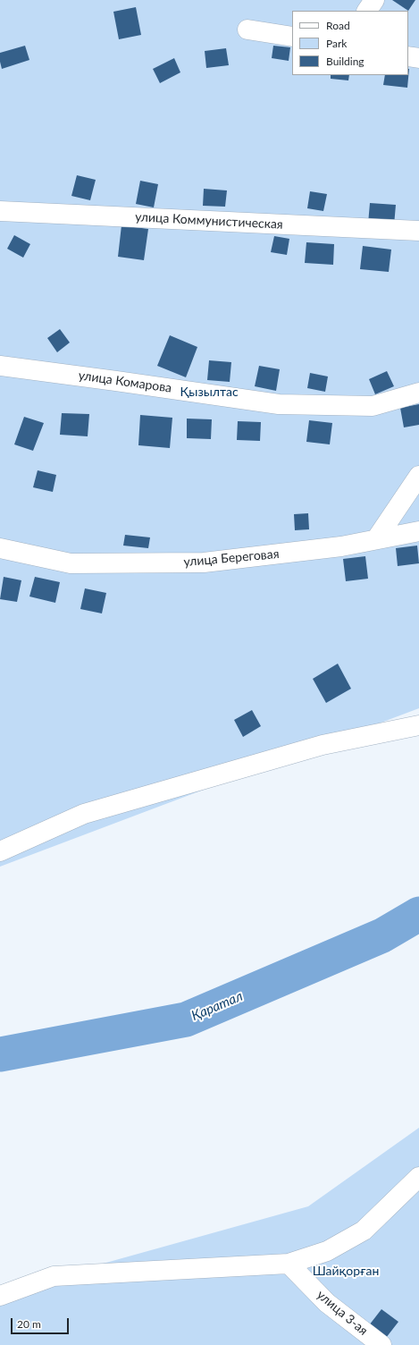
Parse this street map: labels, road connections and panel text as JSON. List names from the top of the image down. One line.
{"streets":{"street":["улица Коммунистическая","улица Комарова","улица Береговая","улица 3-ая"]},"water":["Қаратал"],"parks":["Қызылтас","Шайқорған"],"legend":["Road","Park","Building"],"scale_bar":"20 m"}
